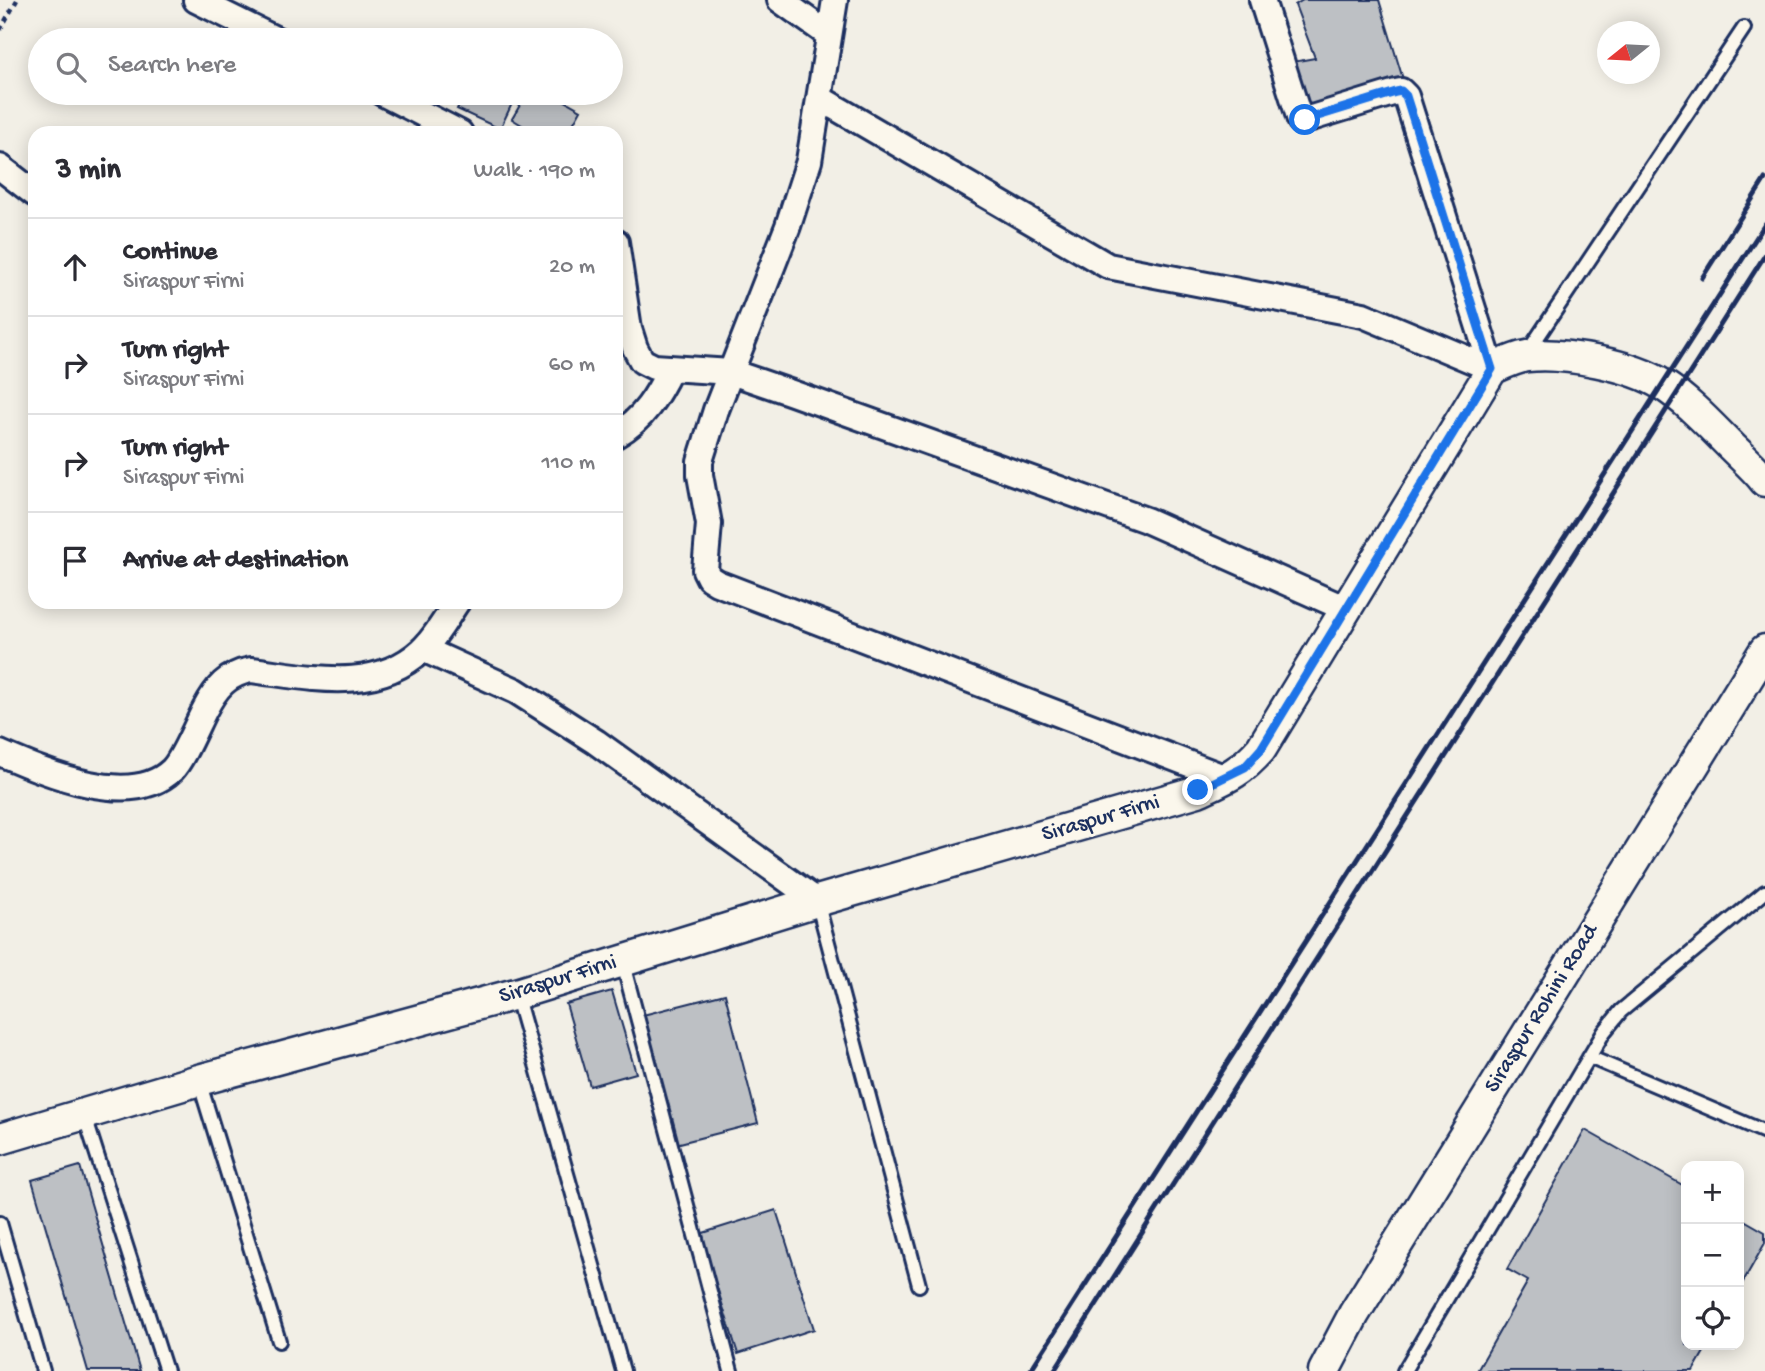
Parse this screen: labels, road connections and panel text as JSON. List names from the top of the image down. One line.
{"streets":{"street":["Siraspur Firni","Siraspur Rohini Road"]},"north":"left","page":{"search":"Search here","heading":["3 min","Walk · 190 m"],"list":[["Continue","Siraspur Firni","20 m"],["Turn right","Siraspur Firni","60 m"],["Turn right","Siraspur Firni","110 m"],"Arrive at destination"],"map_buttons":["+","−"]}}
